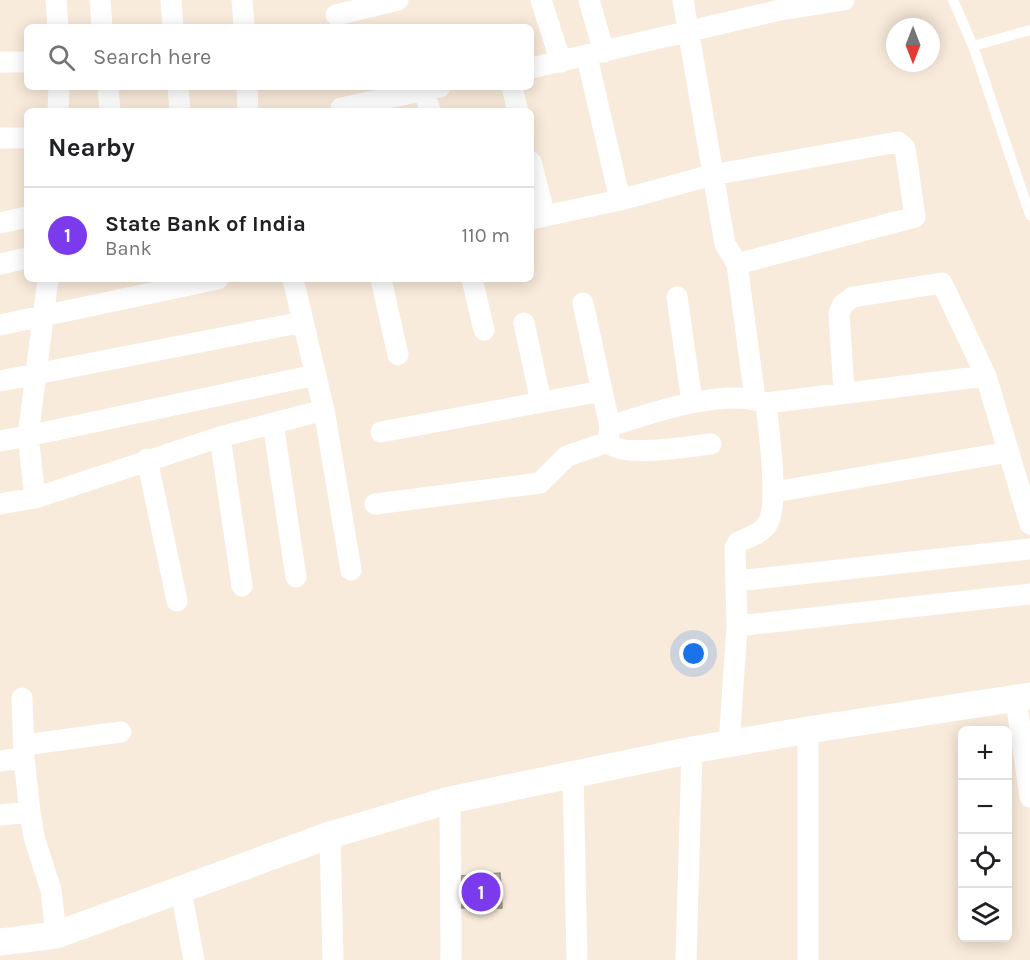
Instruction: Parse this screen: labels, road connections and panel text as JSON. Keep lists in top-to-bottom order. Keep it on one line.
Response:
{"north":"bottom","page":{"search":"Search here","heading":"Nearby","list":[{"mark":"1","name":"State Bank of India","note":"Bank","value":"110 m"}],"map_buttons":["+","−"],"pins":"1"}}
